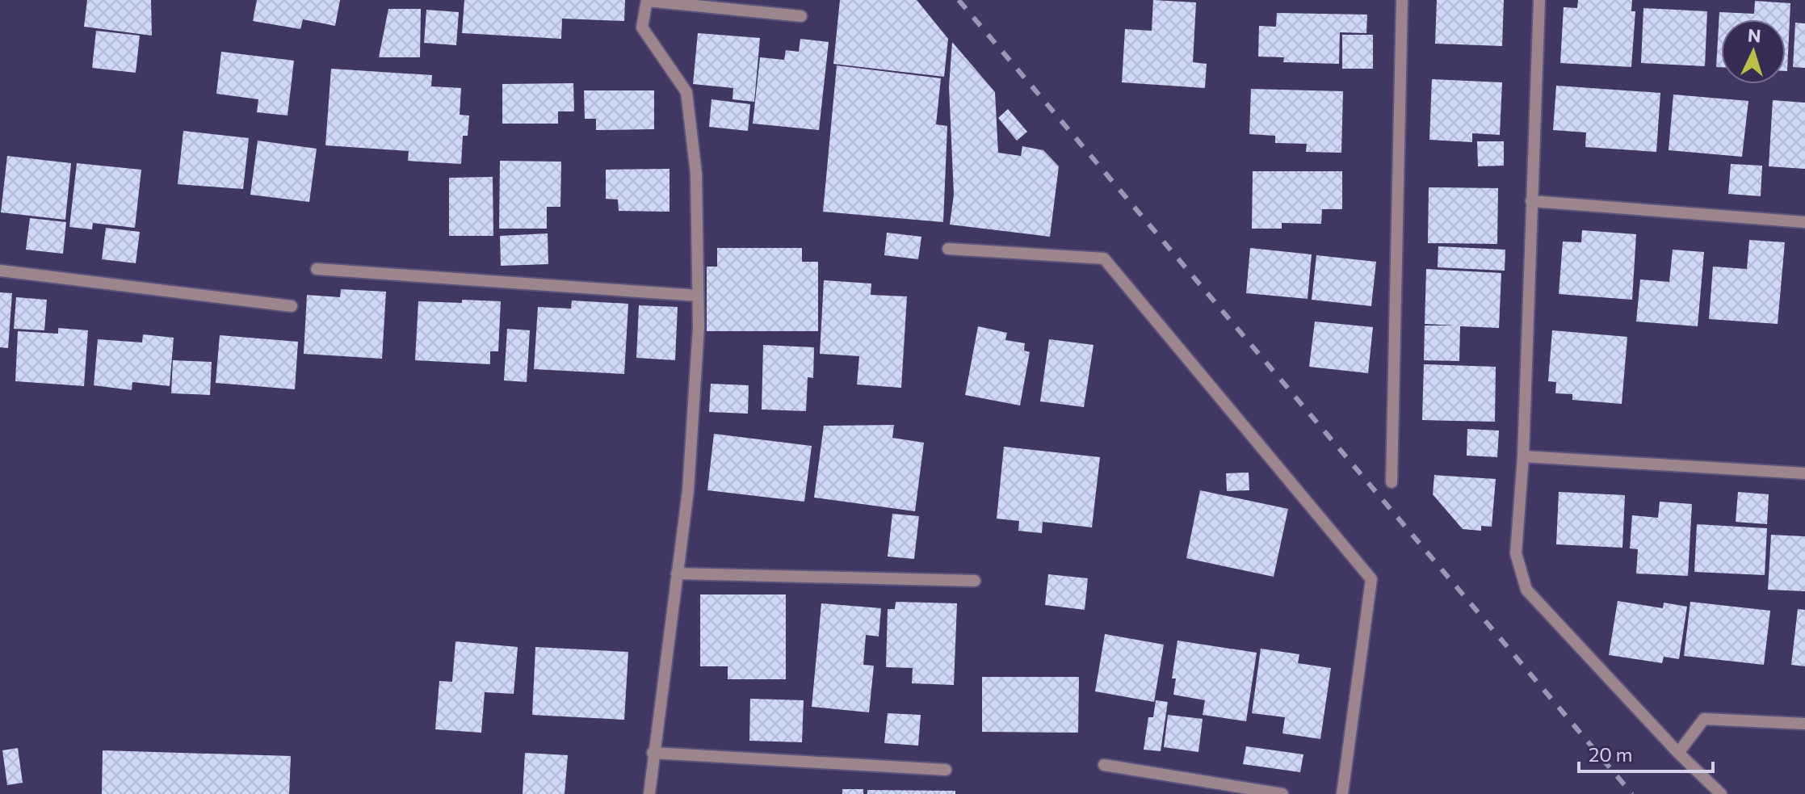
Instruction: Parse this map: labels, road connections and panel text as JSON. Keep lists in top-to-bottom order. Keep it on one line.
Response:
{"scale_bar":"20 m","north":"top"}
